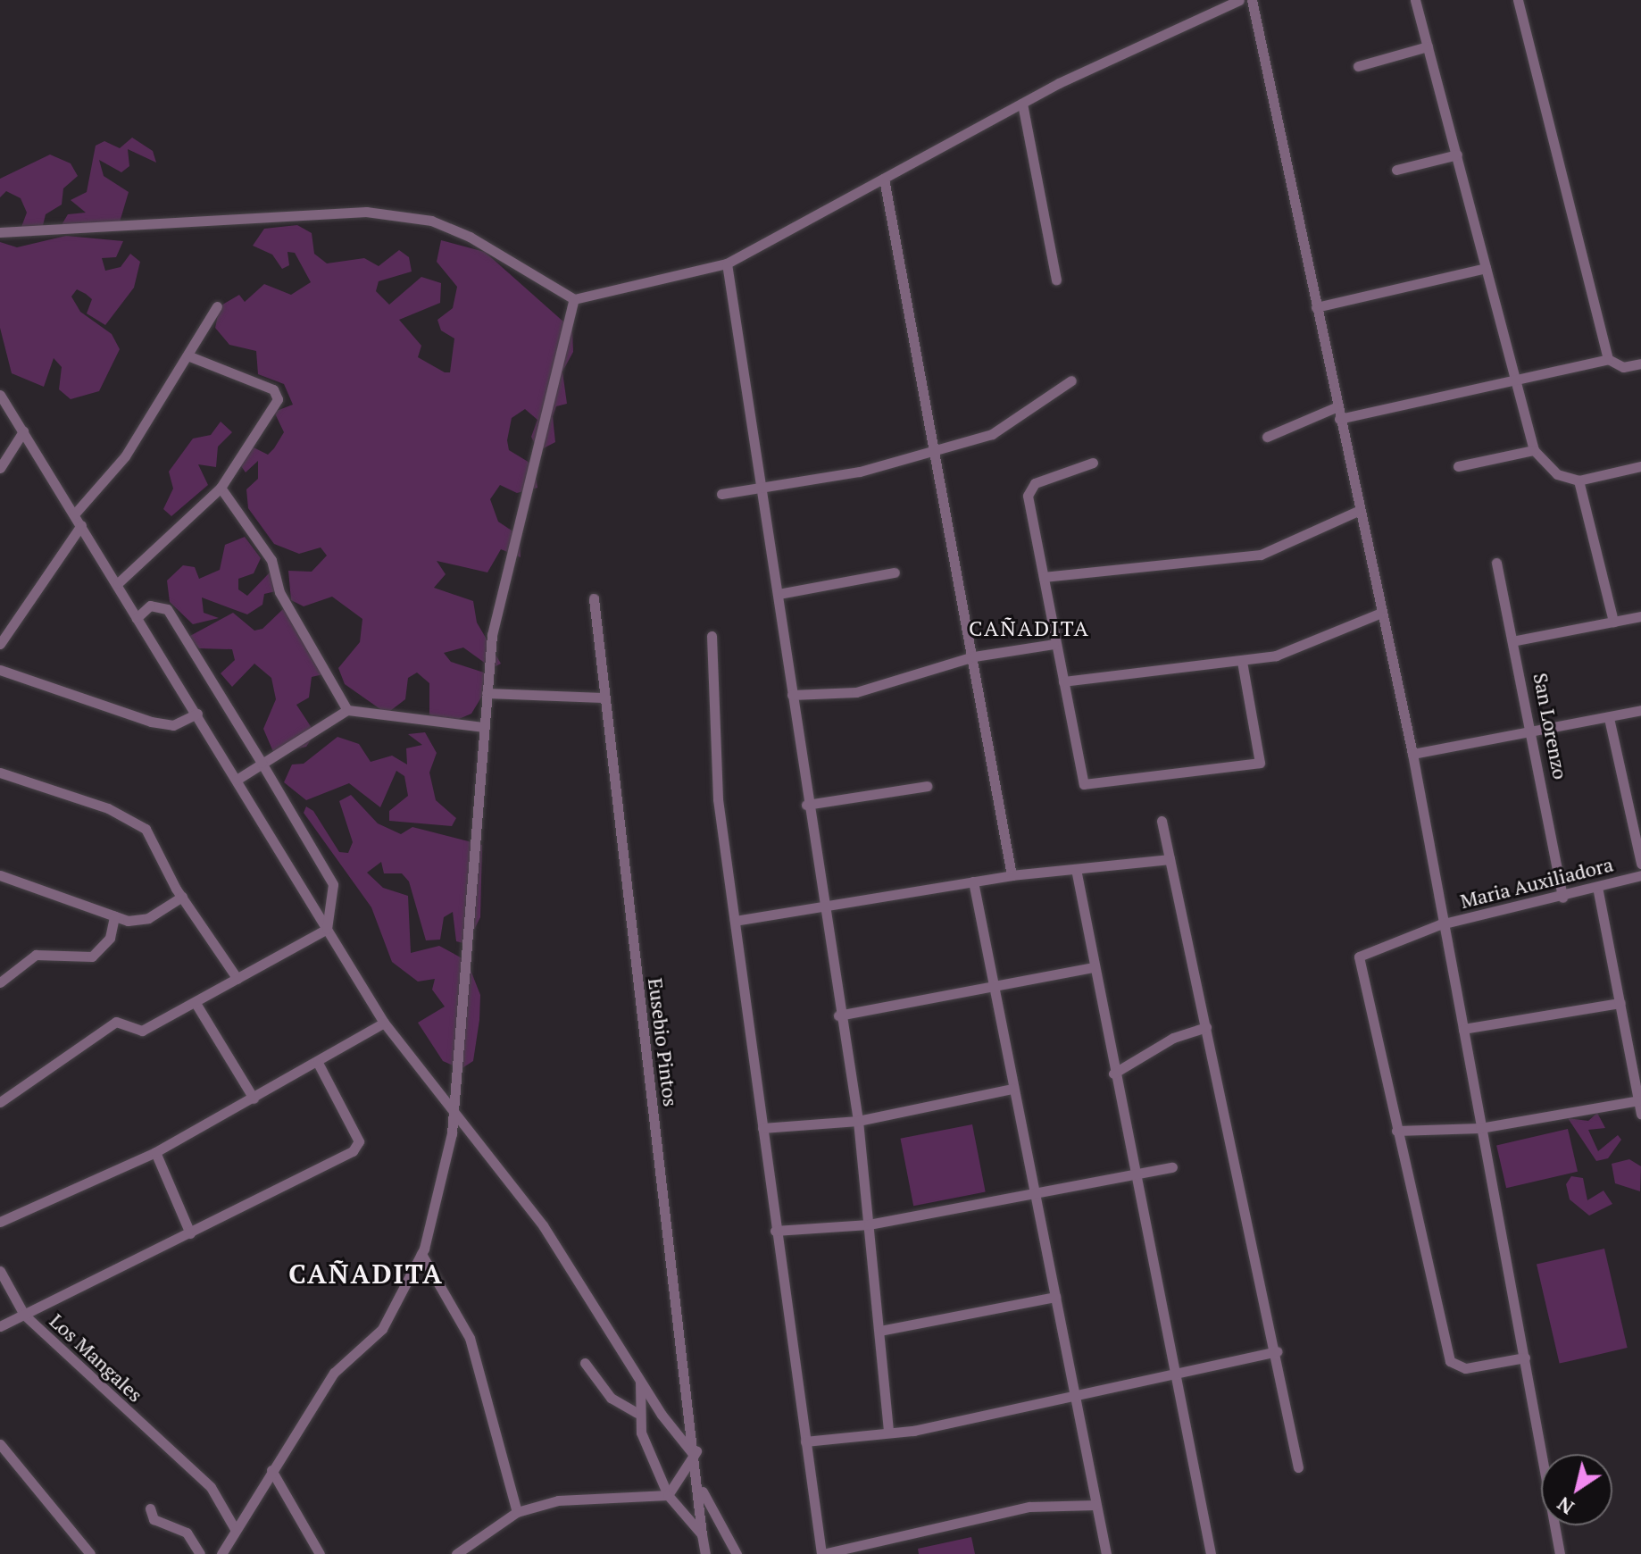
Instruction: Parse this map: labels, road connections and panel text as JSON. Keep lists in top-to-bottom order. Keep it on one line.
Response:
{"streets":{"street":["San Lorenzo","Maria Auxiliadora","Eusebio Pintos","Los Mangales"]},"crossings":[["San Lorenzo","Maria Auxiliadora"]],"districts":["CAÑADITA","CAÑADITA"],"north":"bottom left"}
